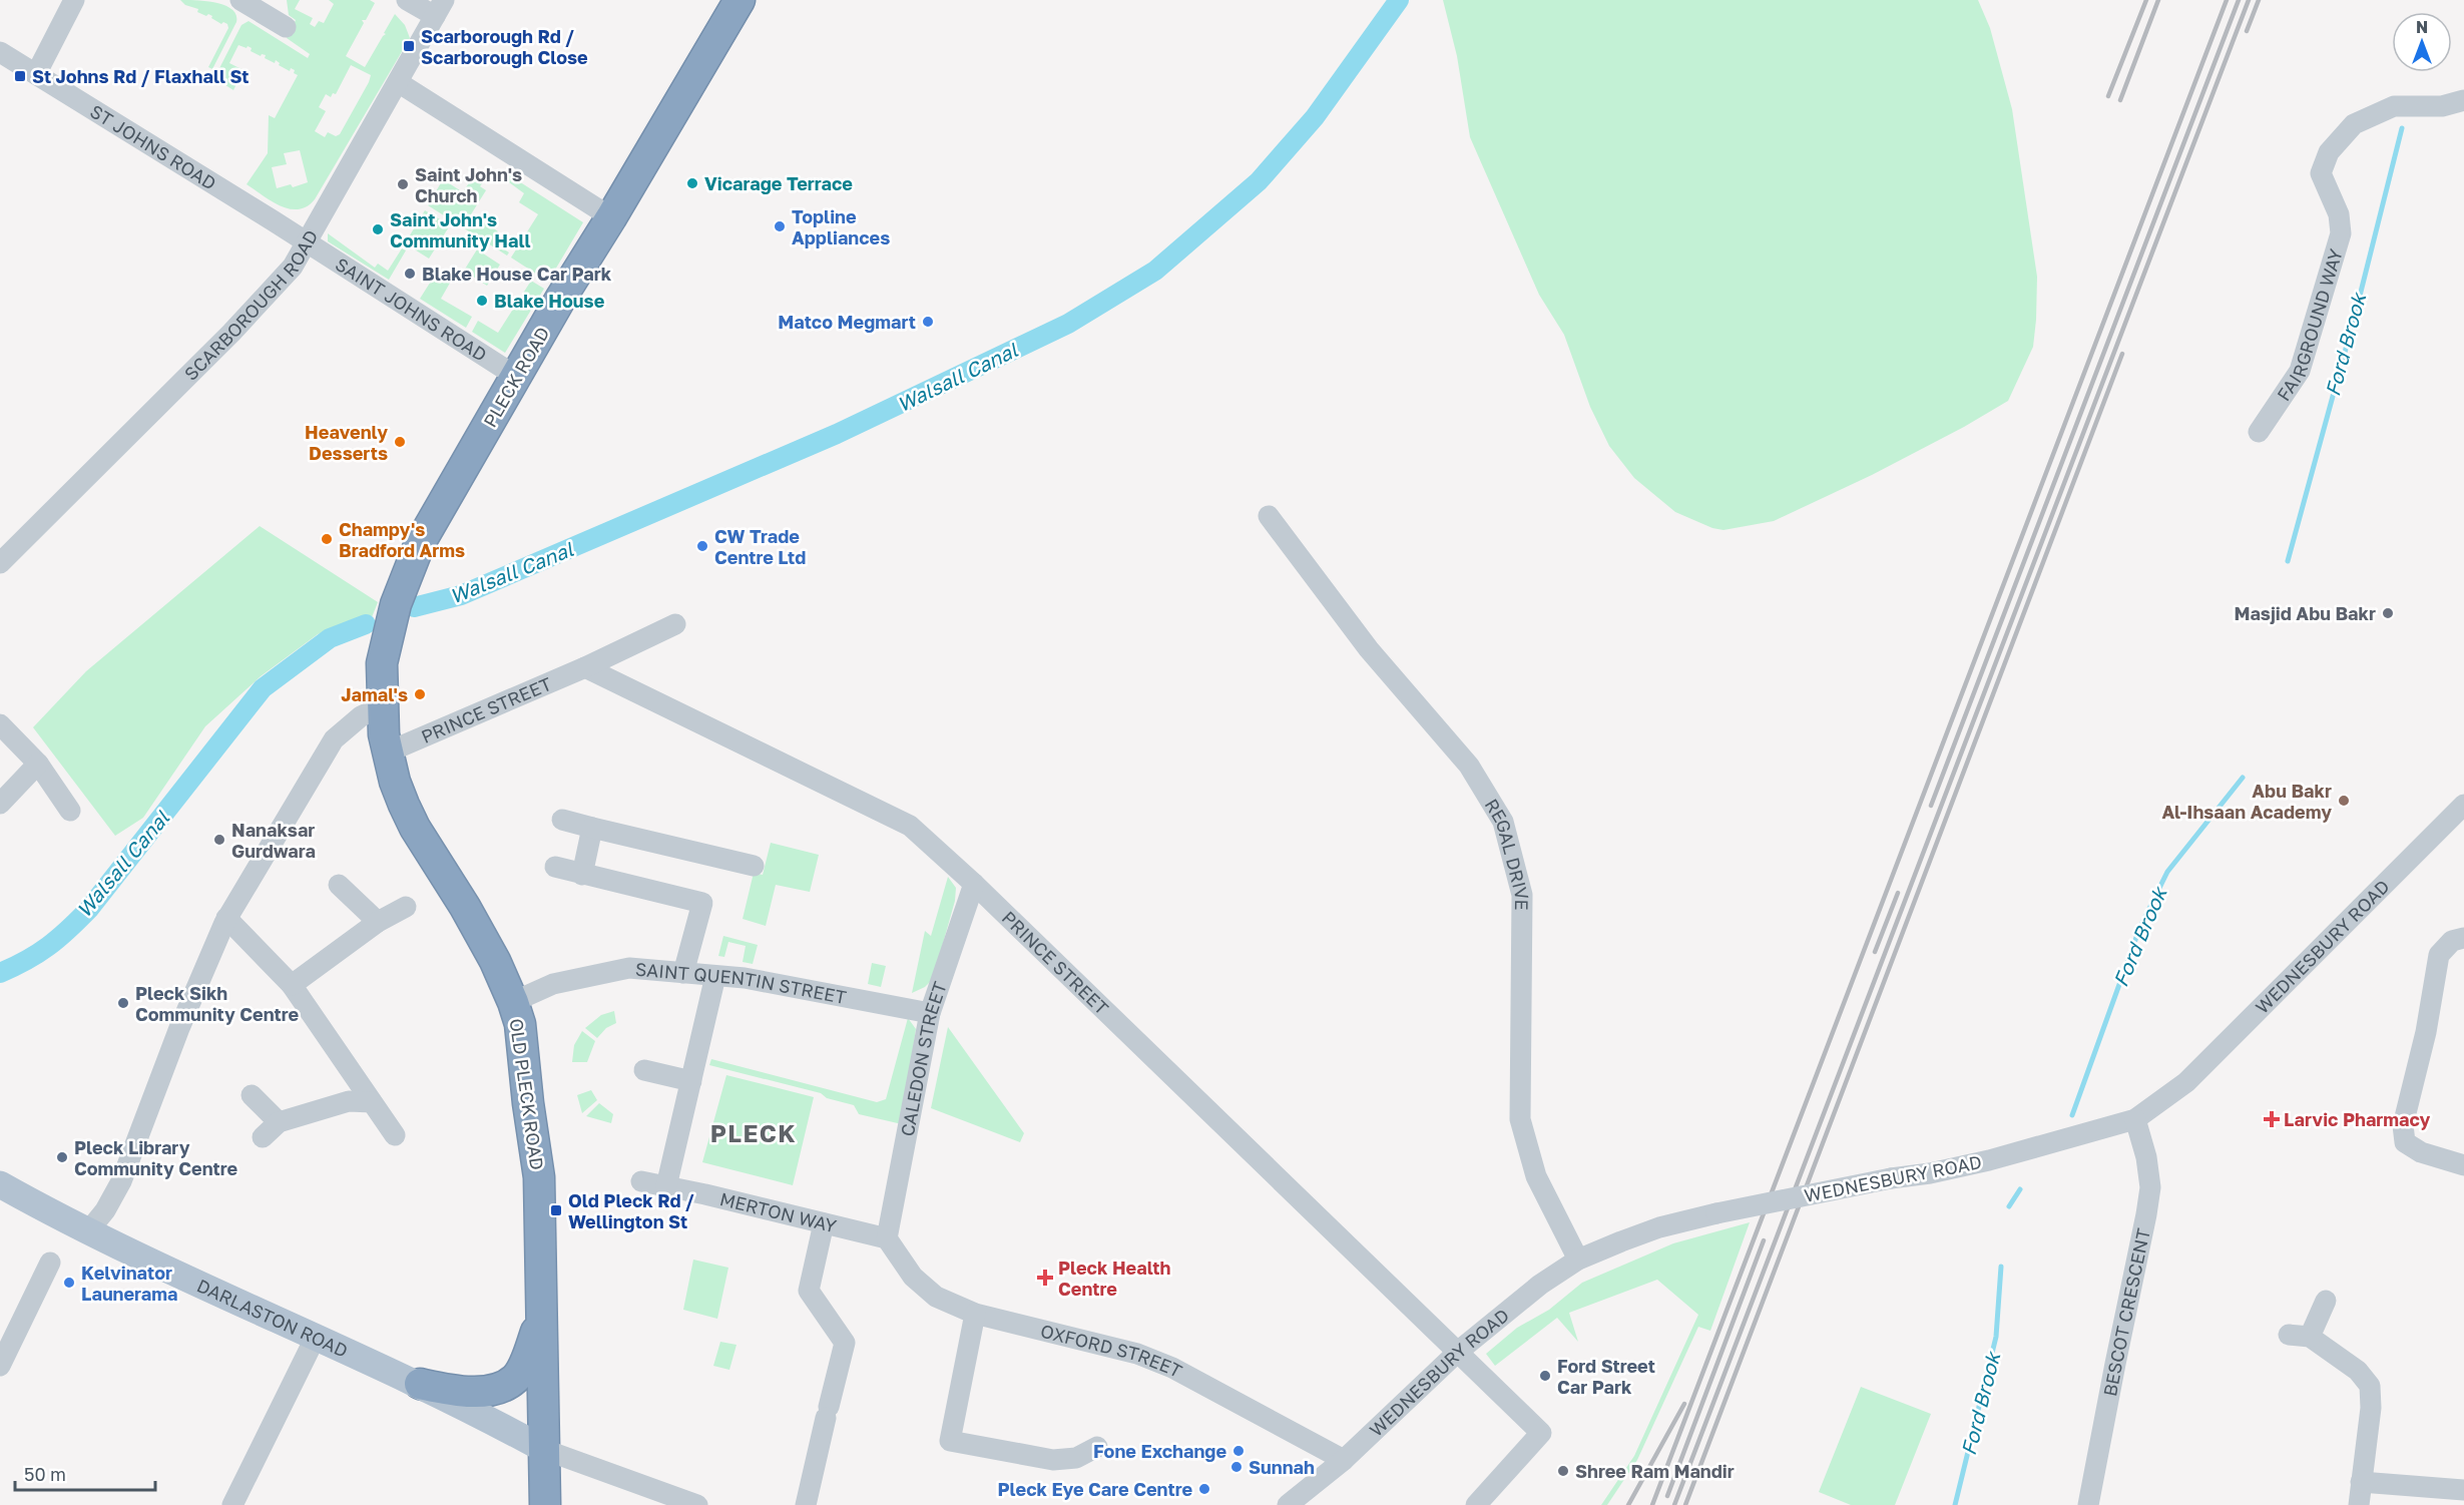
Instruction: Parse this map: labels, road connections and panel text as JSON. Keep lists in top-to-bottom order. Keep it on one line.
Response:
{"streets":{"highway":["PLECK ROAD","OLD PLECK ROAD"],"main road":["DARLASTON ROAD"],"street":["ST JOHNS ROAD","SCARBOROUGH ROAD","SAINT JOHNS ROAD","FAIRGROUND WAY","PRINCE STREET","REGAL DRIVE","WEDNESBURY ROAD","SAINT QUENTIN STREET","CALEDON STREET","MERTON WAY","BESCOT CRESCENT","OXFORD STREET"]},"crossings":[["ST JOHNS ROAD","SCARBOROUGH ROAD"],["ST JOHNS ROAD","SAINT JOHNS ROAD"],["SCARBOROUGH ROAD","SAINT JOHNS ROAD"],["SAINT JOHNS ROAD","PLECK ROAD"],["PLECK ROAD","OLD PLECK ROAD"],["PRINCE STREET","WEDNESBURY ROAD"],["PRINCE STREET","CALEDON STREET"],["PRINCE STREET","OLD PLECK ROAD"],["REGAL DRIVE","WEDNESBURY ROAD"],["WEDNESBURY ROAD","BESCOT CRESCENT"],["WEDNESBURY ROAD","OXFORD STREET"],["SAINT QUENTIN STREET","CALEDON STREET"],["SAINT QUENTIN STREET","OLD PLECK ROAD"],["CALEDON STREET","MERTON WAY"],["CALEDON STREET","OXFORD STREET"],["OLD PLECK ROAD","DARLASTON ROAD"],["MERTON WAY","OXFORD STREET"]],"districts":["PLECK"],"water":["Ford Brook","Walsall Canal"],"places":{"transit":["Scarborough Rd / Scarborough Close","St Johns Rd / Flaxhall St","Old Pleck Rd / Wellington St"],"other":["Vicarage Terrace","Saint John's Church","Topline Appliances","Saint John's Community Hall","Blake House Car Park","Blake House","Matco Megmart","Heavenly Desserts","Champy's Bradford Arms","CW Trade Centre Ltd","Masjid Abu Bakr","Jamal's","Abu Bakr Al-Ihsaan Academy","Nanaksar Gurdwara","Pleck Sikh Community Centre","Pleck Library Community Centre","Kelvinator Launerama","Ford Street Car Park","Fone Exchange","Sunnah","Shree Ram Mandir","Pleck Eye Care Centre"],"health":["Larvic Pharmacy","Pleck Health Centre"]},"scale_bar":"50 m","north":"top"}
